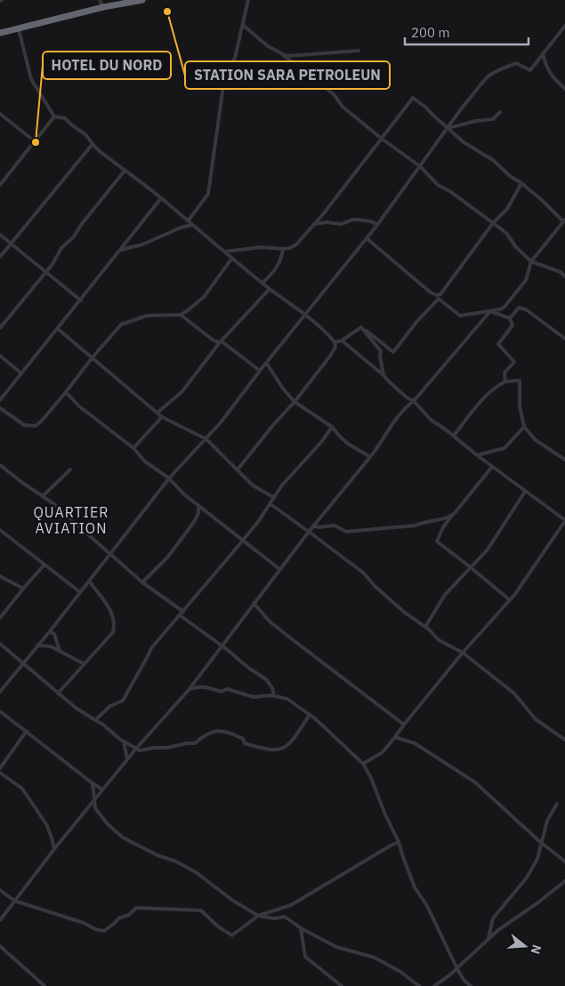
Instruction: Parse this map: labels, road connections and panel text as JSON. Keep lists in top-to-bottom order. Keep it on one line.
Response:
{"districts":["QUARTIER AVIATION"],"places":["STATION SARA PETROLEUN","HOTEL DU NORD"],"scale_bar":"200 m","north":"right"}
